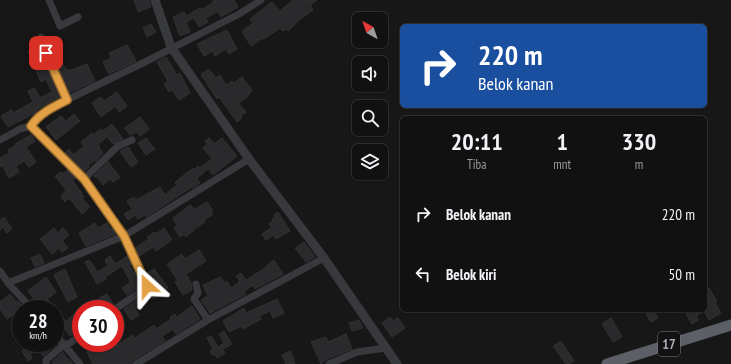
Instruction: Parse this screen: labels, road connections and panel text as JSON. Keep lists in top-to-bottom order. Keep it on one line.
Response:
{"streets":{"highway":["17"]},"north":"top left","page":{"turn":["220 m","Belok kanan"],"eta":["20:11","Tiba","1","mnt","330","m"],"list":[{"name":"Belok kanan","value":"220 m"},{"name":"Belok kiri","value":"50 m"}],"speed":"28 km/h","limit":"30"}}
